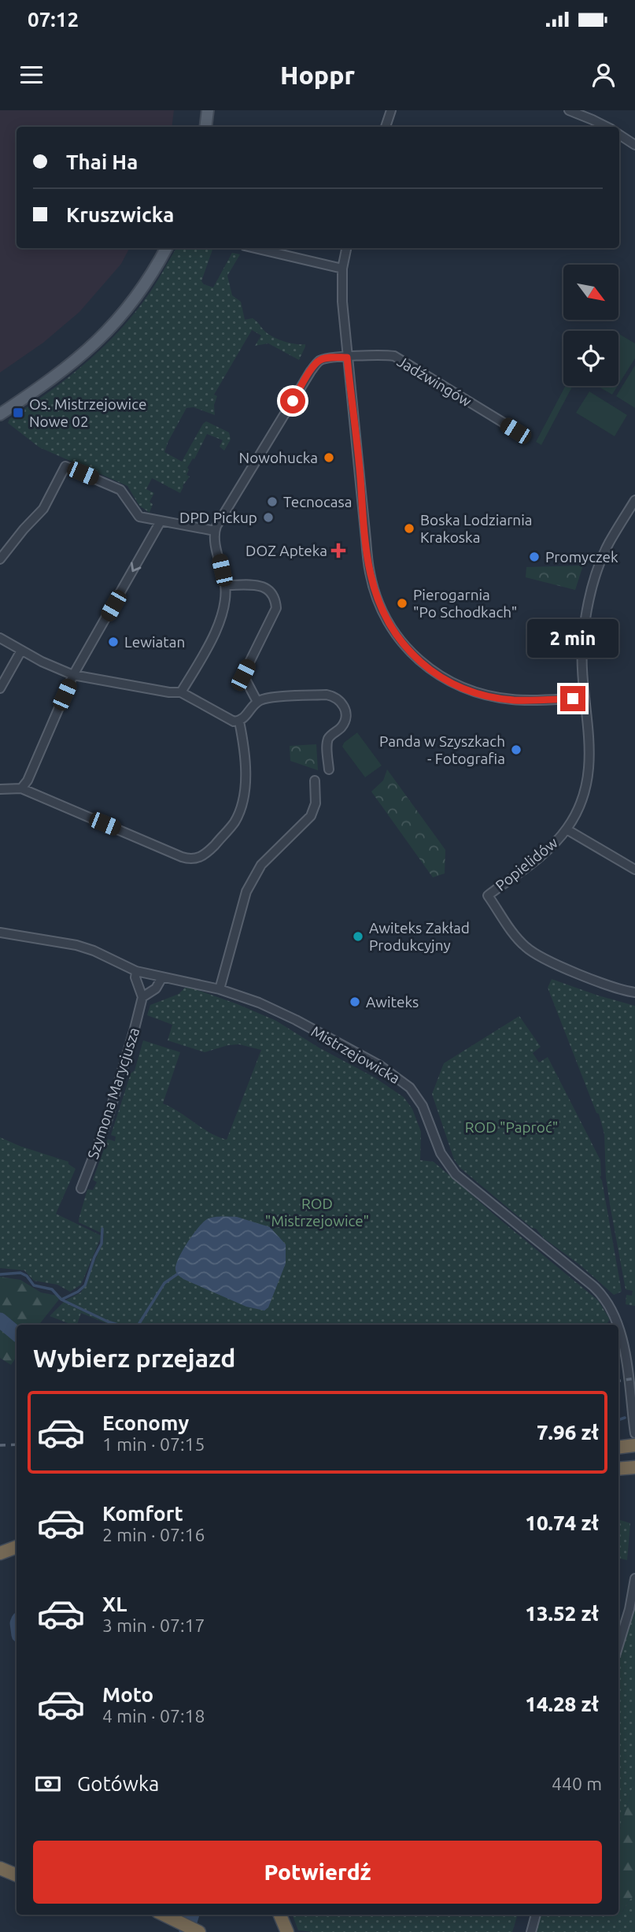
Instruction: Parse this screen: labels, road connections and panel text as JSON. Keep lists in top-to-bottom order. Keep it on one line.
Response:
{"streets":{"street":["Jadźwingów","Popielidów","Mistrzejowicka","Szymona Marycjusza"]},"crossings":[["Mistrzejowicka","Szymona Marycjusza"]],"parks":["ROD \"Paproć\"","ROD \"Mistrzejowice\""],"places":{"transit":["Os. Mistrzejowice Nowe 02"],"other":["Nowohucka","Tecnocasa","DPD Pickup","Boska Lodziarnia Krakoska","Promyczek","Pierogarnia \"Po Schodkach\"","Lewiatan","Panda w Szyszkach - Fotografia","Awiteks Zakład Produkcyjny","Awiteks"],"health":["DOZ Apteka"]},"north":"bottom right","page":{"status":"07:12","header":"Hoppr","banner":["Thai Ha","Kruszwicka"],"bubble":"2 min","heading":"Wybierz przejazd","list":[{"name":"Economy","note":"1 min · 07:15","value":"7.96 zł"},{"name":"Komfort","note":"2 min · 07:16","value":"10.74 zł"},{"name":"XL","note":"3 min · 07:17","value":"13.52 zł"},{"name":"Moto","note":"4 min · 07:18","value":"14.28 zł"}],"pay":["Gotówka","440 m"],"buttons":"Potwierdź"}}
